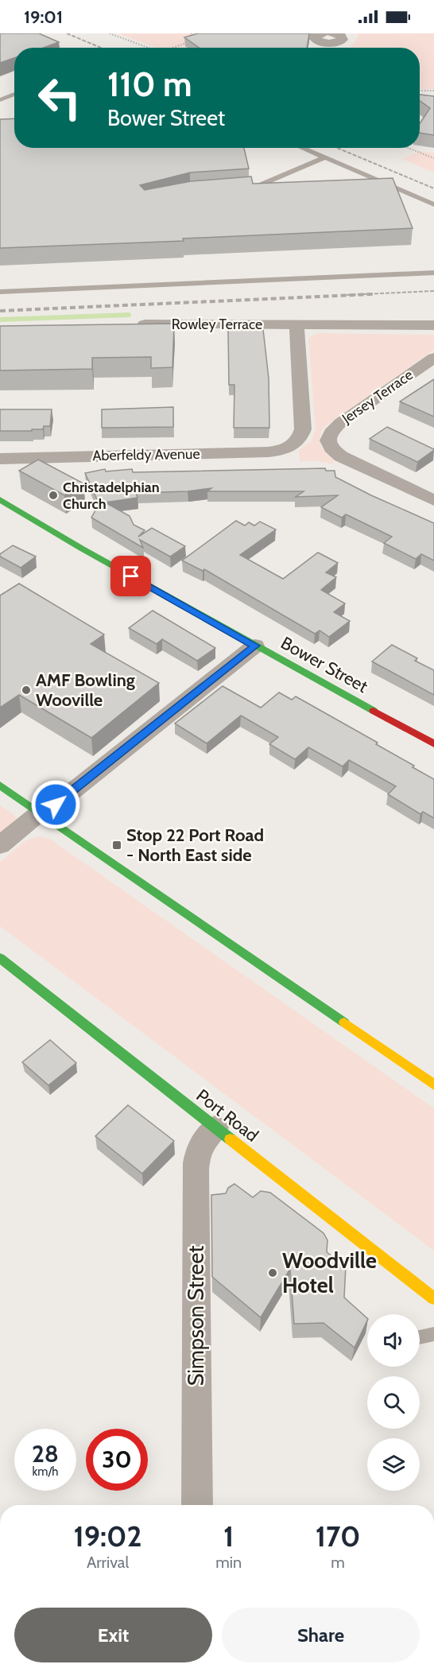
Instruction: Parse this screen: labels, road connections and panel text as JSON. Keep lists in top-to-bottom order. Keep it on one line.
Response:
{"streets":{"main road":["Bower Street","Port Road"],"street":["Rowley Terrace","Jersey Terrace","Aberfeldy Avenue","Simpson Street"]},"crossings":[["Rowley Terrace","Aberfeldy Avenue"],["Port Road","Simpson Street"]],"places":{"other":["Christadelphian Church","AMF Bowling Wooville","Woodville Hotel"],"transit":["Stop 22 Port Road - North East side"]},"page":{"status":"19:01","turn":["110 m","Bower Street"],"speed":"28 km/h","limit":"30","eta":["19:02","Arrival","1","min","170","m"],"buttons":["Exit","Share"]}}
